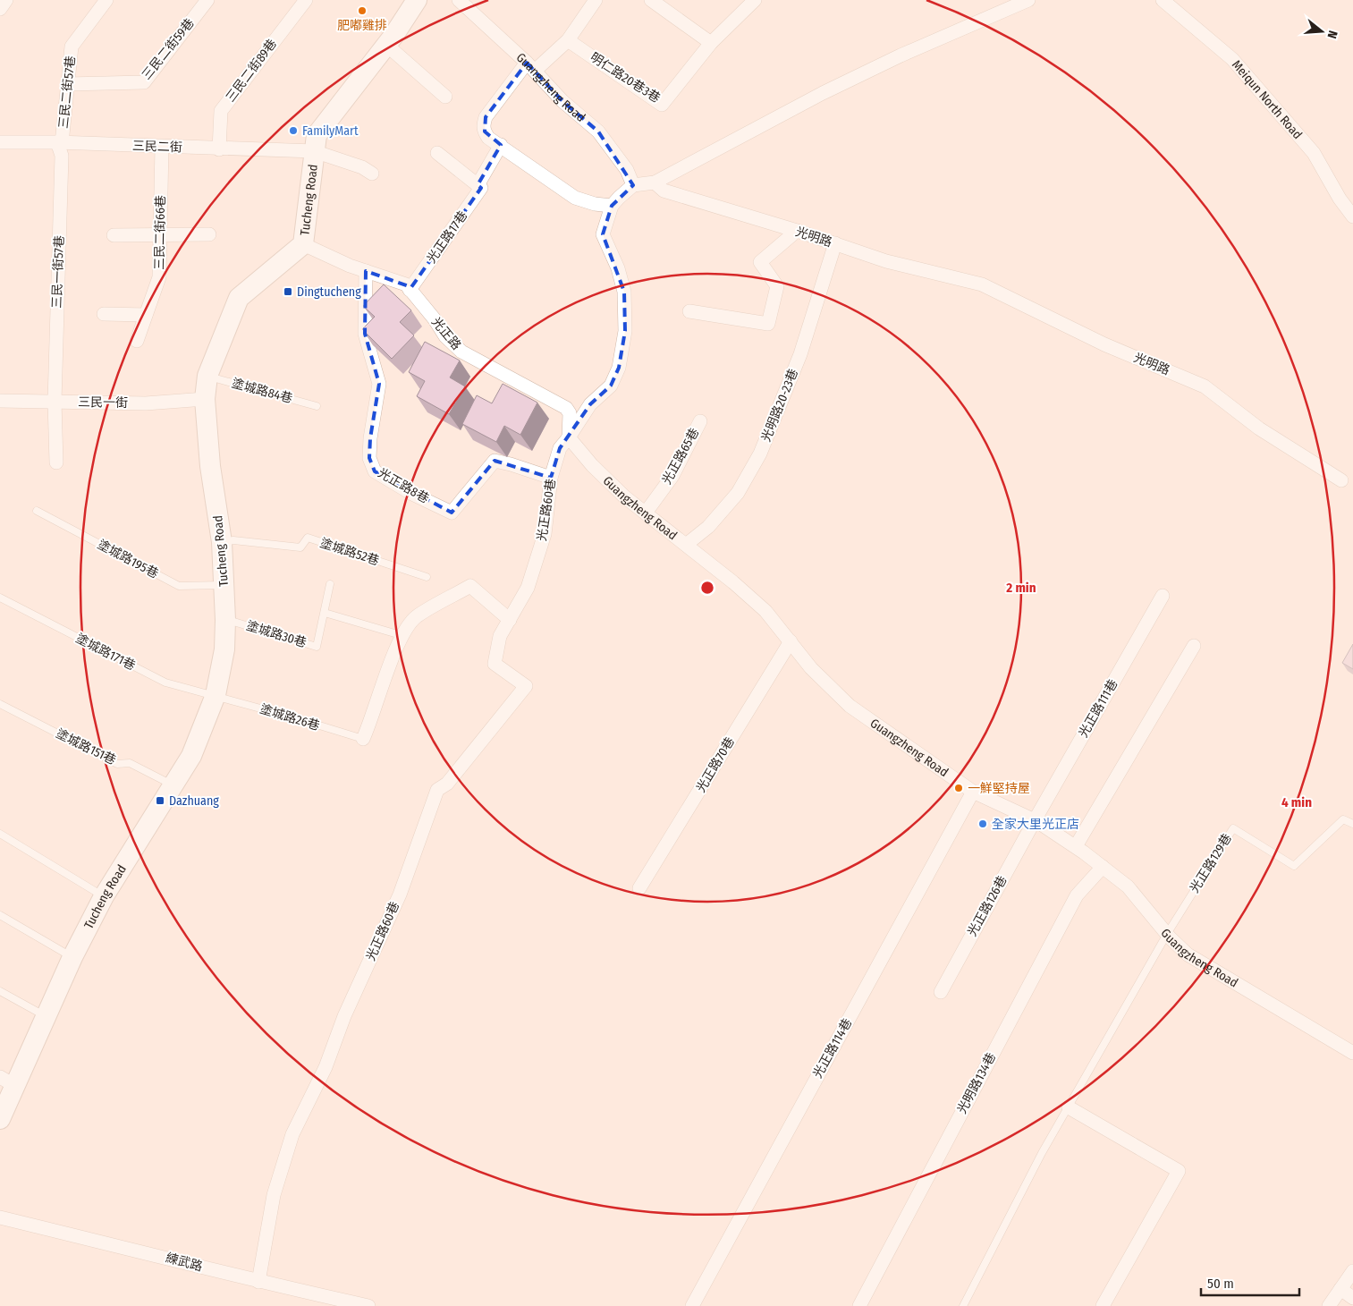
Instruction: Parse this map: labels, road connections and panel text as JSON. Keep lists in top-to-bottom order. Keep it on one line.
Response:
{"streets":{"street":["三民二街59巷","三民二街89巷","明仁路20巷3巷","Guangzheng Road","三民二街57巷","Meiqun North Road","三民二街","Tucheng Road","三民二街66巷","光正路17巷","光明路","三民一街57巷","光正路","三民一街","光明路20-23巷","光正路65巷","光正路8巷","光正路60巷","光正路111巷","光正路70巷","光正路126巷","光正路114巷","光明路134巷","練武路"],"lane":["塗城路84巷","塗城路52巷","塗城路195巷","塗城路30巷","塗城路171巷","塗城路26巷","塗城路151巷","光正路129巷"]},"crossings":[["三民二街59巷","三民二街57巷"],["三民二街89巷","三民二街"],["Guangzheng Road","光正路"],["Guangzheng Road","光明路20-23巷"],["Guangzheng Road","光正路65巷"],["Guangzheng Road","光正路60巷"],["Guangzheng Road","光正路111巷"],["Guangzheng Road","光正路70巷"],["Guangzheng Road","光正路129巷"],["Guangzheng Road","光正路126巷"],["Guangzheng Road","光正路114巷"],["Guangzheng Road","光明路134巷"],["三民二街57巷","三民二街"],["三民二街57巷","三民一街57巷"],["三民二街","Tucheng Road"],["三民二街","三民二街66巷"],["三民二街","三民一街57巷"],["Tucheng Road","光正路"],["Tucheng Road","塗城路84巷"],["Tucheng Road","三民一街"],["Tucheng Road","塗城路52巷"],["Tucheng Road","塗城路195巷"],["Tucheng Road","塗城路30巷"],["Tucheng Road","塗城路171巷"],["Tucheng Road","塗城路26巷"],["Tucheng Road","塗城路151巷"],["光正路17巷","光正路"],["光明路","光明路20-23巷"],["三民一街57巷","三民一街"],["光正路","光正路8巷"],["光正路","光正路60巷"],["光正路8巷","光正路60巷"],["光正路60巷","練武路"],["塗城路171巷","塗城路26巷"],["光正路111巷","光正路126巷"]],"places":{"other":["肥嘟雞排","FamilyMart","一鮮堅持屋","全家大里光正店"],"transit":["Dingtucheng","Dazhuang"]},"scale_bar":"50 m","north":"right","rings":["2 min","4 min"]}
